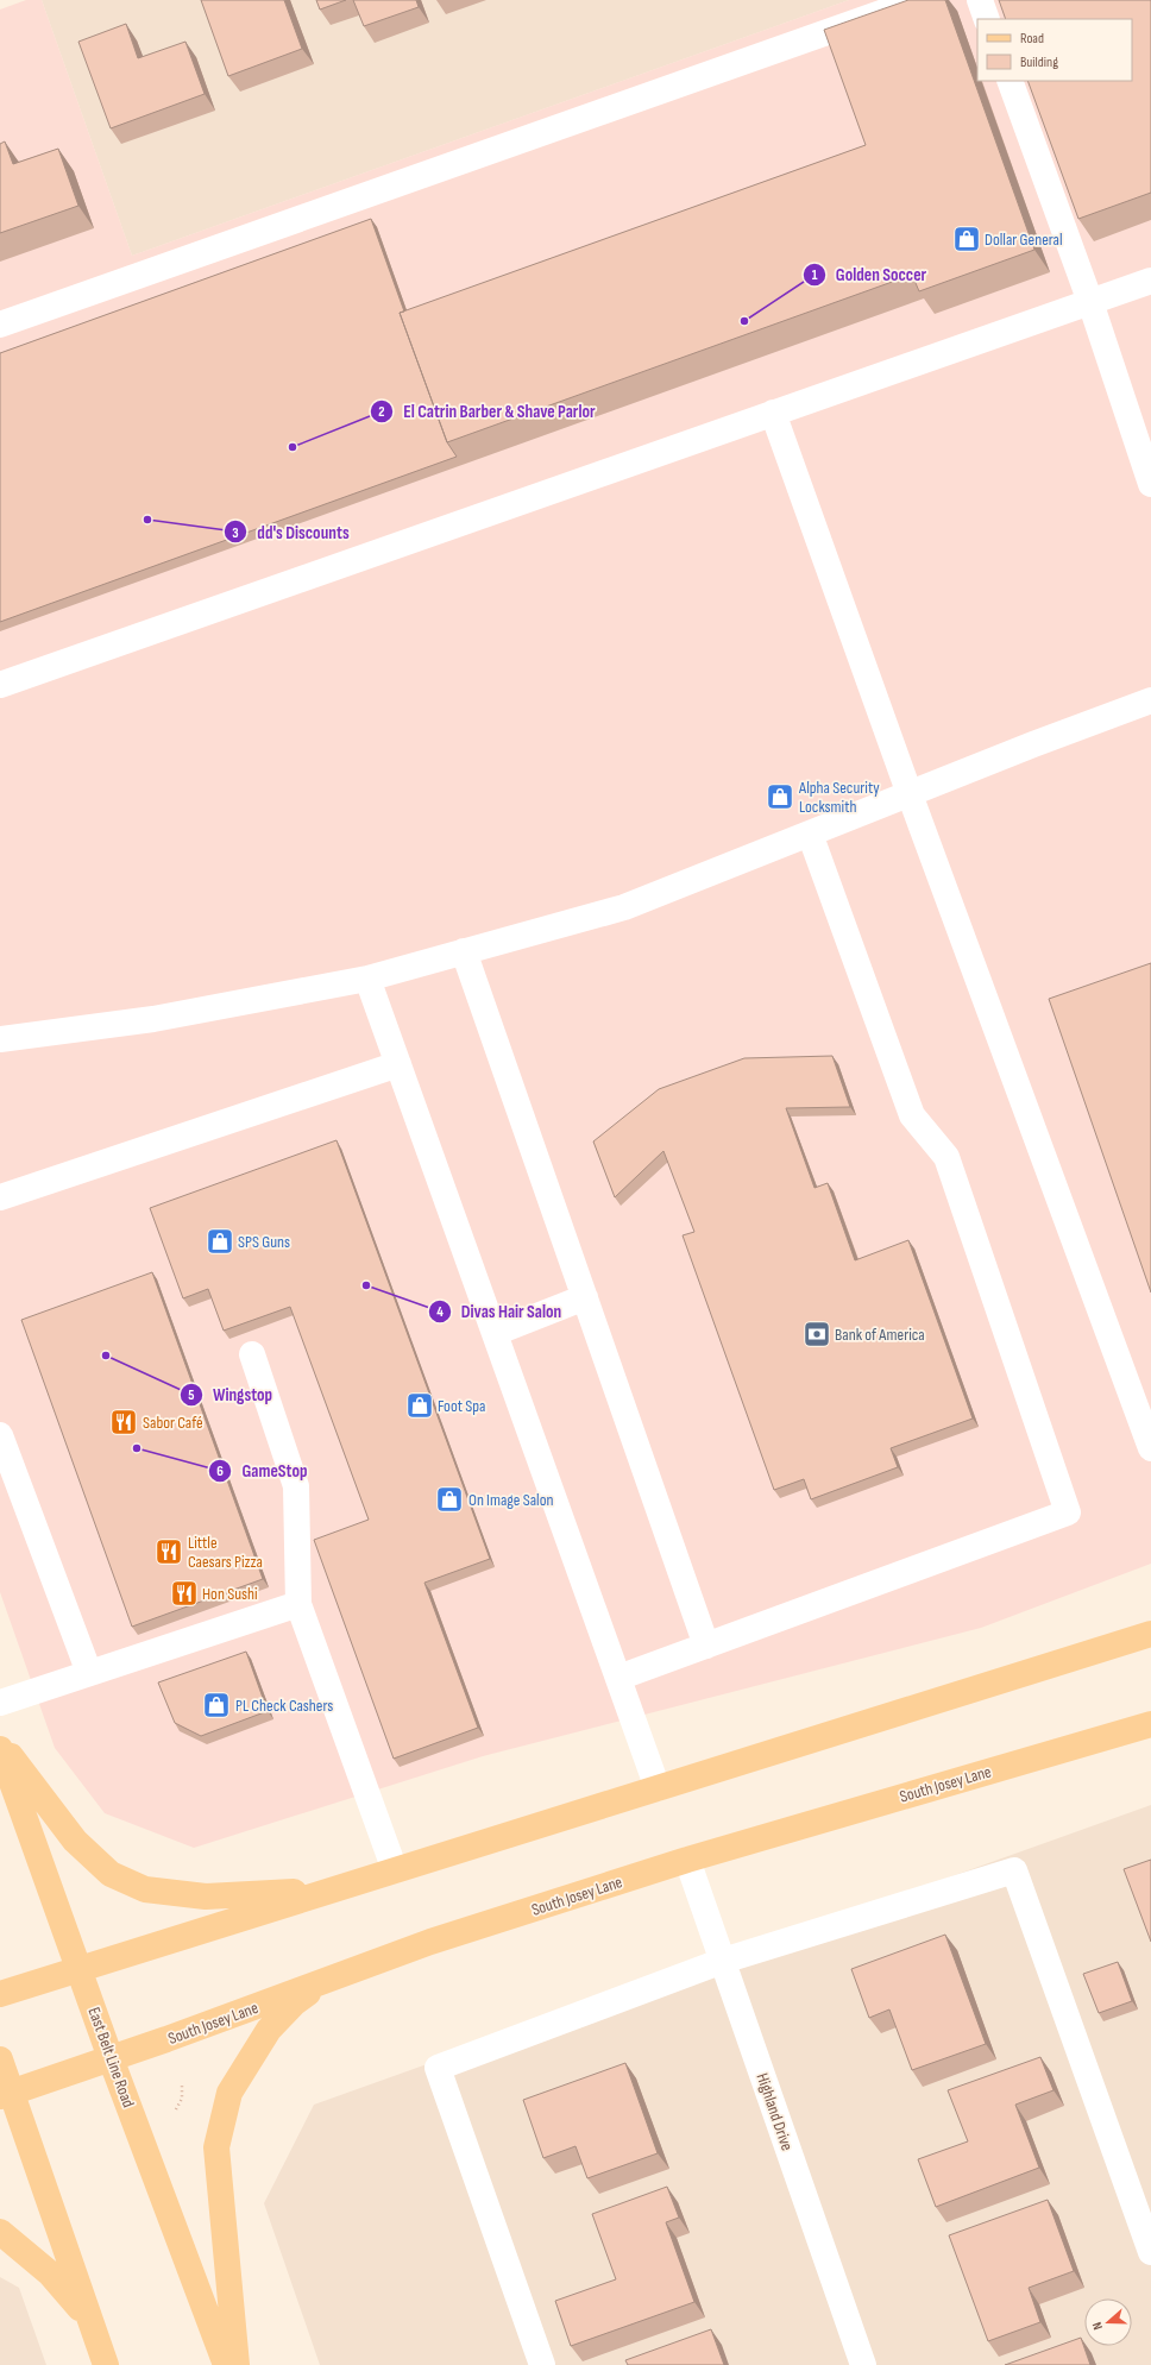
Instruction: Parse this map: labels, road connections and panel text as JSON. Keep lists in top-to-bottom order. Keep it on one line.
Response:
{"streets":{"main road":["South Josey Lane","East Belt Line Road"],"street":["Highland Drive"]},"crossings":[["South Josey Lane","East Belt Line Road"],["South Josey Lane","Highland Drive"]],"places":{"shop":["Dollar General","Alpha Security Locksmith","SPS Guns","Foot Spa","On Image Salon","PL Check Cashers"],"other":["Golden Soccer","El Catrin Barber & Shave Parlor","dd's Discounts","Divas Hair Salon","Wingstop","GameStop"],"bank":["Bank of America"],"restaurant":["Sabor Café","Little Caesars Pizza","Hon Sushi"]},"legend":["Road","Building"],"north":"left"}
